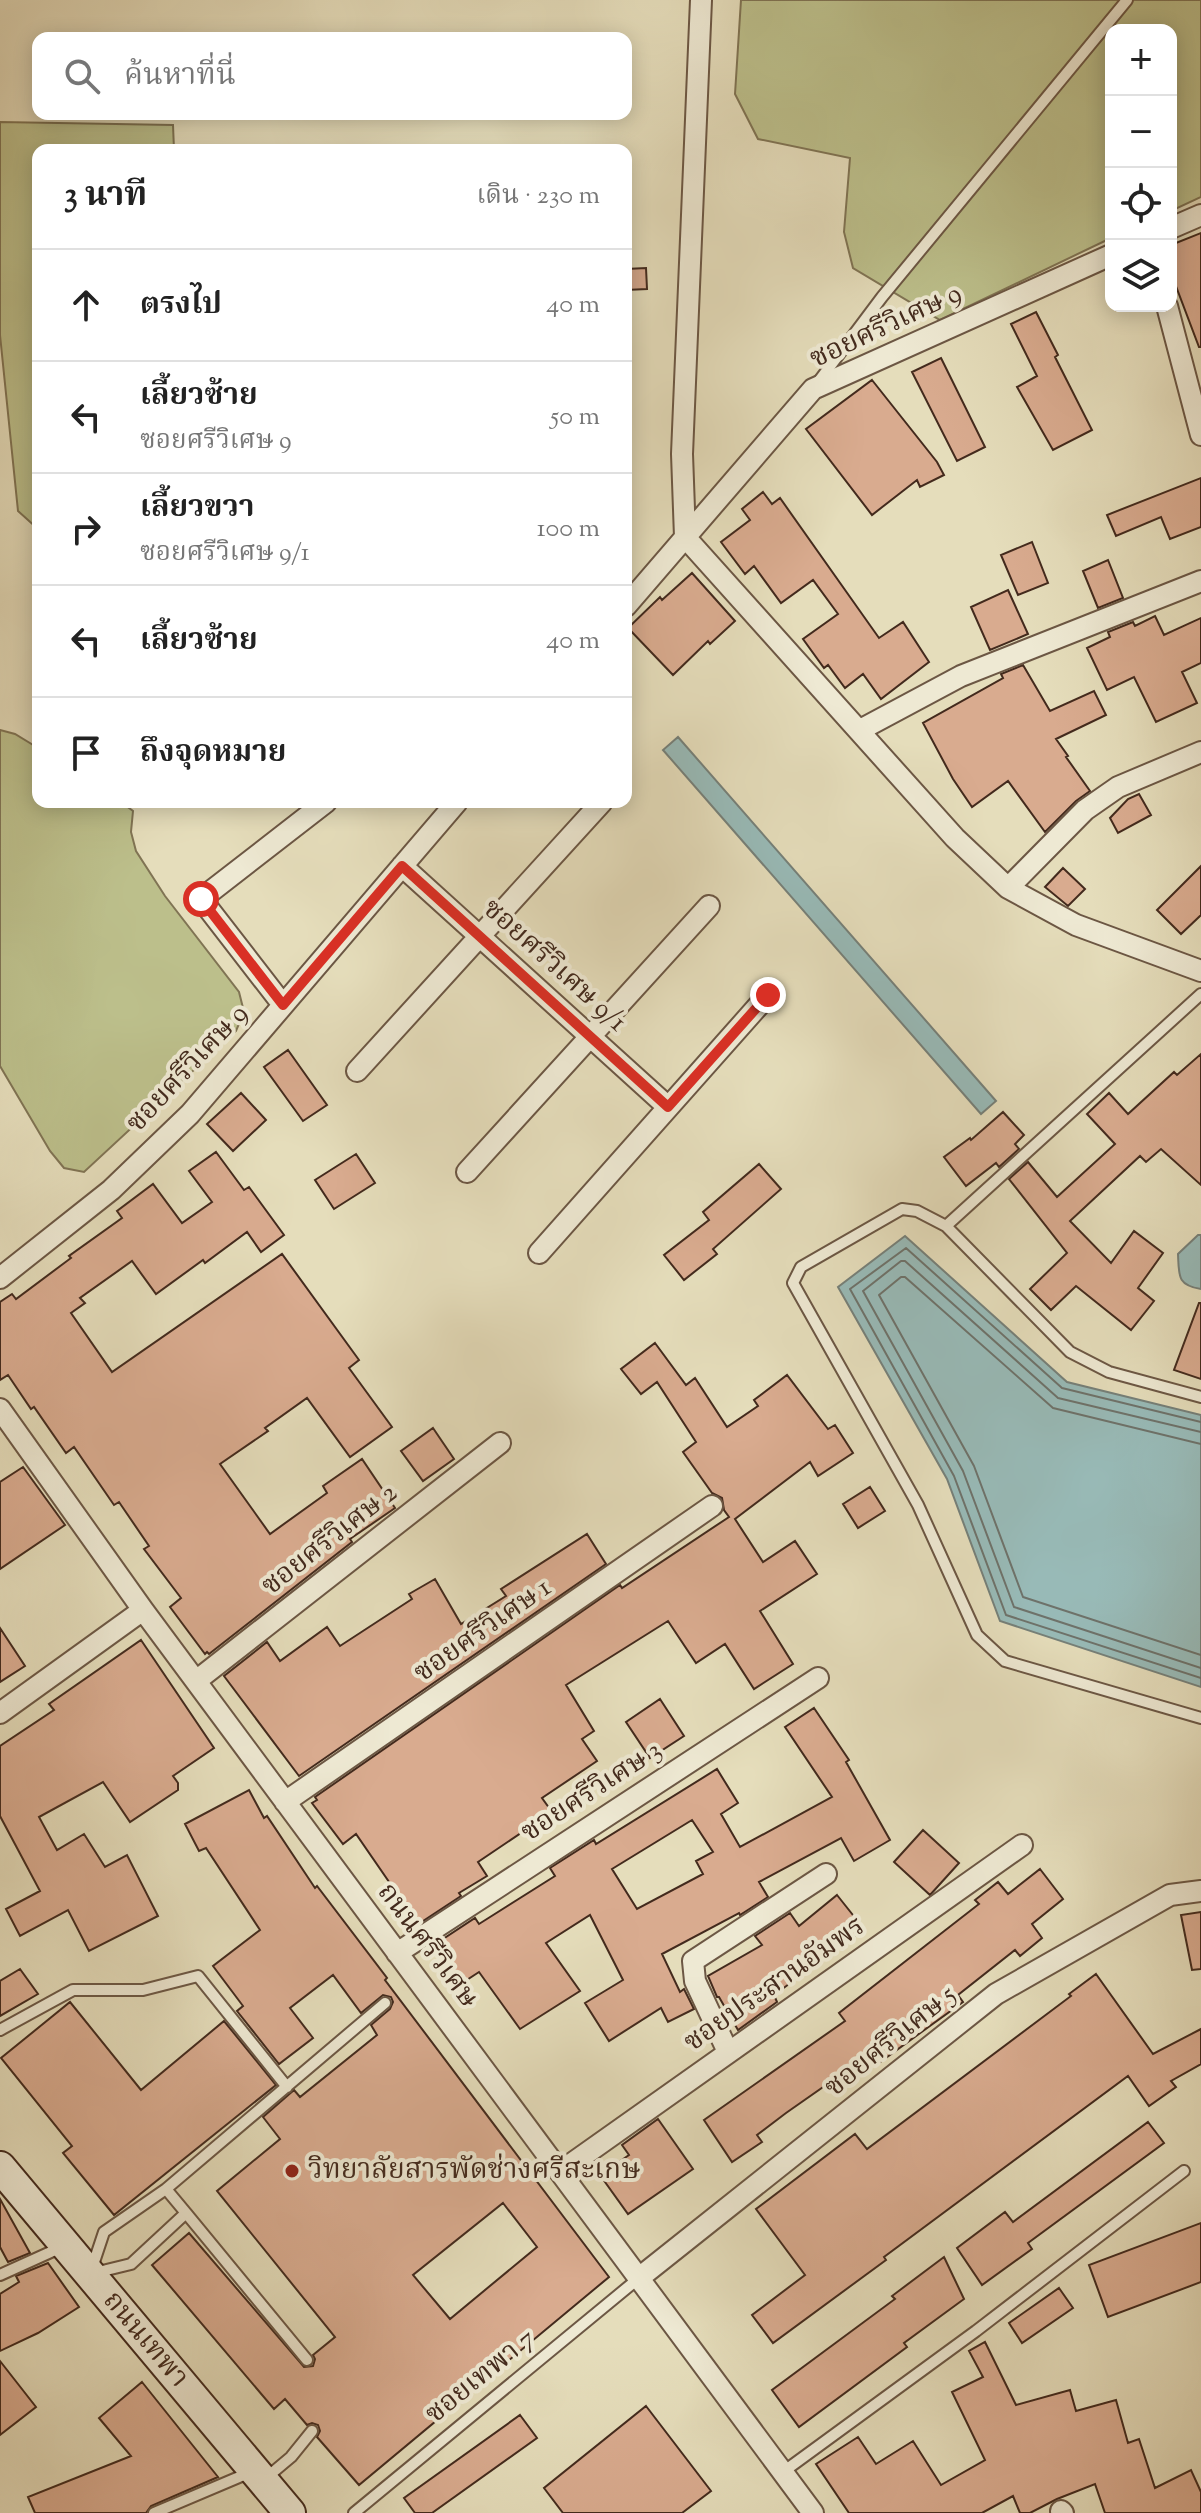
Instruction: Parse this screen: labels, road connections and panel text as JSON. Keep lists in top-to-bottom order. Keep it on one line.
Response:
{"streets":{"main road":["ถนนเทพา"],"street":["ซอยศรีวิเศษ 9","ซอยศรีวิเศษ 9/1","ซอยศรีวิเศษ 2","ซอยศรีวิเศษ 1","ซอยศรีวิเศษ 3","ถนนศรีวิเศษ","ซอยประสานอัมพร","ซอยศรีวิเศษ 5"],"lane":["ซอยเทพา 7"]},"crossings":[["ซอยศรีวิเศษ 9","ซอยศรีวิเศษ 9/1"],["ซอยศรีวิเศษ 2","ถนนศรีวิเศษ"],["ซอยศรีวิเศษ 1","ถนนศรีวิเศษ"],["ซอยศรีวิเศษ 3","ถนนศรีวิเศษ"],["ถนนศรีวิเศษ","ซอยประสานอัมพร"],["ถนนศรีวิเศษ","ซอยศรีวิเศษ 5"],["ถนนศรีวิเศษ","ซอยเทพา 7"],["ซอยศรีวิเศษ 5","ซอยเทพา 7"]],"places":["วิทยาลัยสารพัดช่างศรีสะเกษ"],"page":{"map_buttons":["+","−"],"search":"ค้นหาที่นี่","heading":["3 นาที","เดิน · 230 m"],"list":[["ตรงไป","40 m"],["เลี้ยวซ้าย","ซอยศรีวิเศษ 9","50 m"],["เลี้ยวขวา","ซอยศรีวิเศษ 9/1","100 m"],["เลี้ยวซ้าย","40 m"],"ถึงจุดหมาย"]}}
